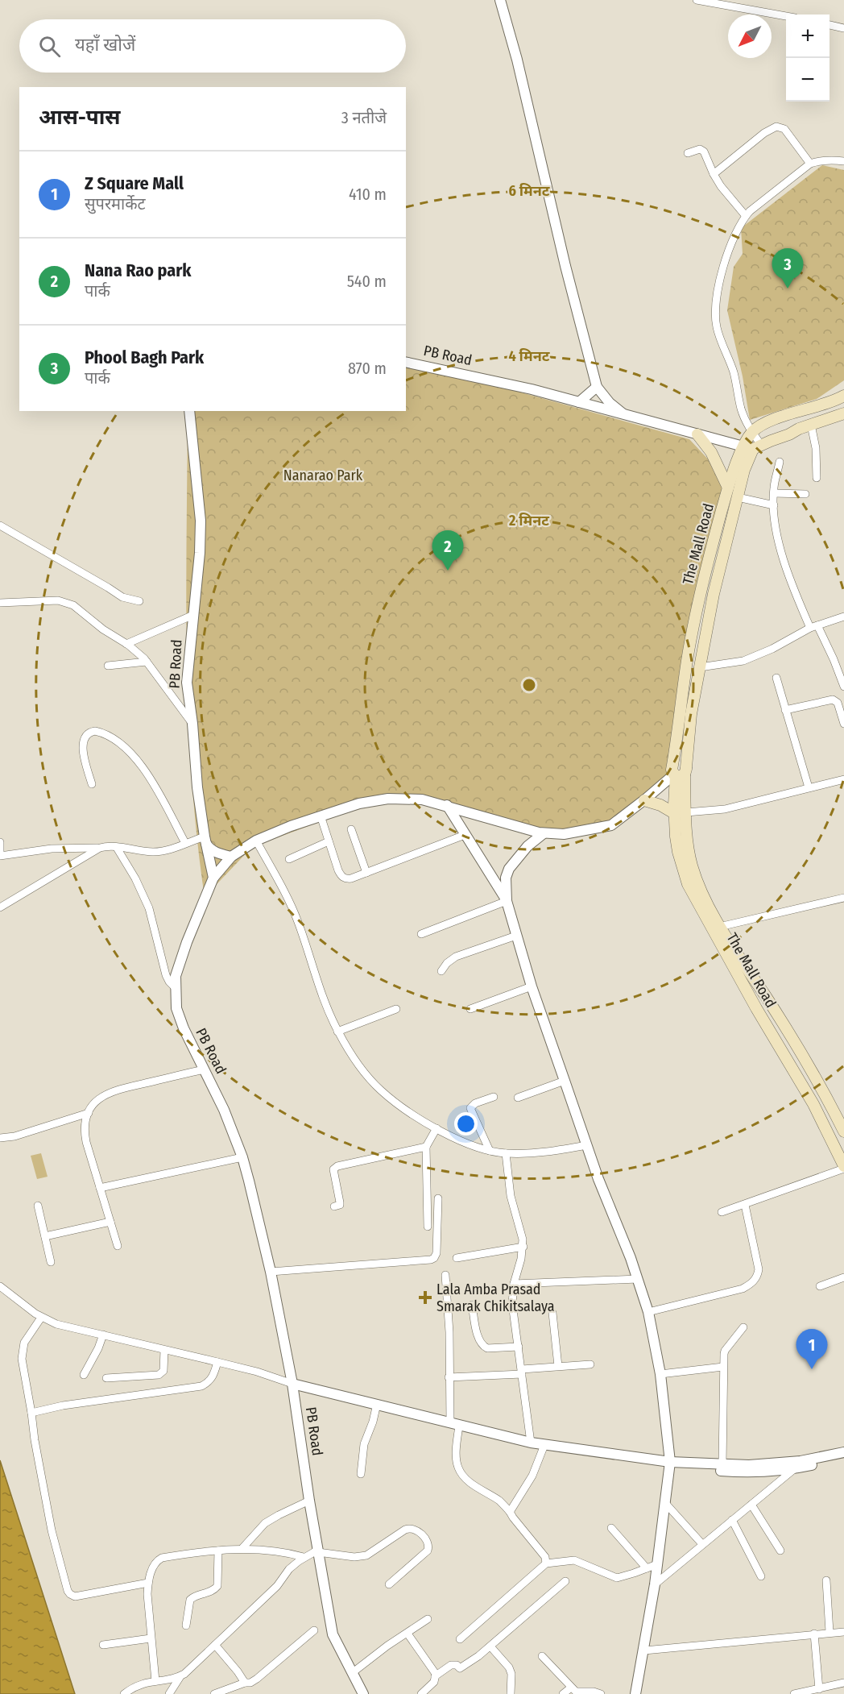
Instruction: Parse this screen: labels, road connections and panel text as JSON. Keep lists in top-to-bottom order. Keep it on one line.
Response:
{"streets":{"main road":["The Mall Road"],"street":["PB Road"]},"crossings":[["PB Road","The Mall Road"]],"parks":["Nanarao Park"],"places":{"health":["Lala Amba Prasad Smarak Chikitsalaya"]},"north":"bottom left","page":{"map_buttons":["+","−"],"search":"यहाँ खोजें","heading":["आस-पास","3 नतीजे"],"list":[{"mark":"1","name":"Z Square Mall","note":"सुपरमार्केट","value":"410 m"},{"mark":"2","name":"Nana Rao park","note":"पार्क","value":"540 m"},{"mark":"3","name":"Phool Bagh Park","note":"पार्क","value":"870 m"}],"pins":["3","2","1"]},"rings":["6 मिनट","4 मिनट","2 मिनट"]}
